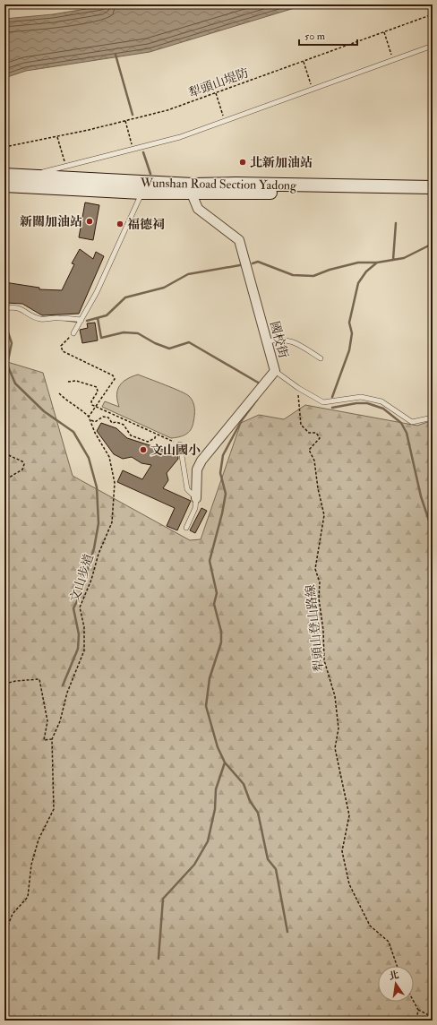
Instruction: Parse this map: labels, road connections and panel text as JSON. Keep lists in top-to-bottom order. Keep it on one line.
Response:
{"streets":{"main road":["Wunshan Road Section Yadong"],"street":["國校街"],"path":["犁頭山堤防","文山步道","犁頭山登山路線"]},"crossings":[["Wunshan Road Section Yadong","國校街"]],"places":["北新加油站","新關加油站","福德祠","文山國小"],"scale_bar":"50 m","north":"top"}
